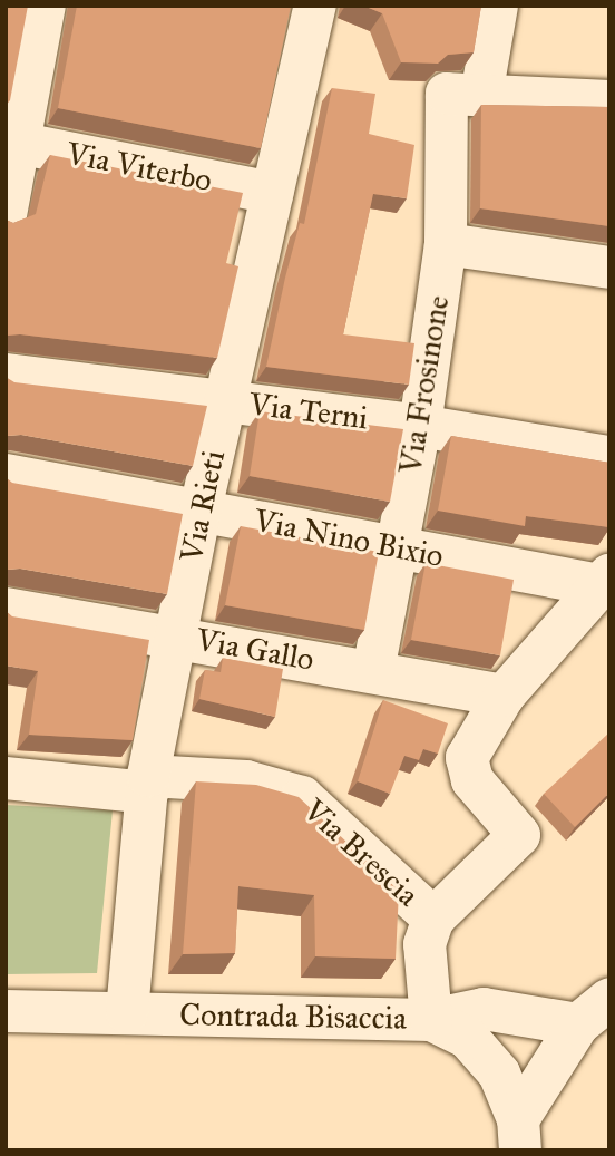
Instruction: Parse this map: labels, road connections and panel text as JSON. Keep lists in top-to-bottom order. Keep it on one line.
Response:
{"streets":{"street":["Via Viterbo","Via Frosinone","Via Terni","Via Rieti","Via Nino Bixio","Via Gallo","Via Brescia","Contrada Bisaccia"]},"crossings":[["Via Viterbo","Via Rieti"],["Via Frosinone","Via Terni"],["Via Frosinone","Via Nino Bixio"],["Via Frosinone","Via Gallo"],["Via Terni","Via Rieti"],["Via Rieti","Via Nino Bixio"],["Via Rieti","Via Gallo"],["Via Rieti","Via Brescia"],["Via Rieti","Contrada Bisaccia"]]}
